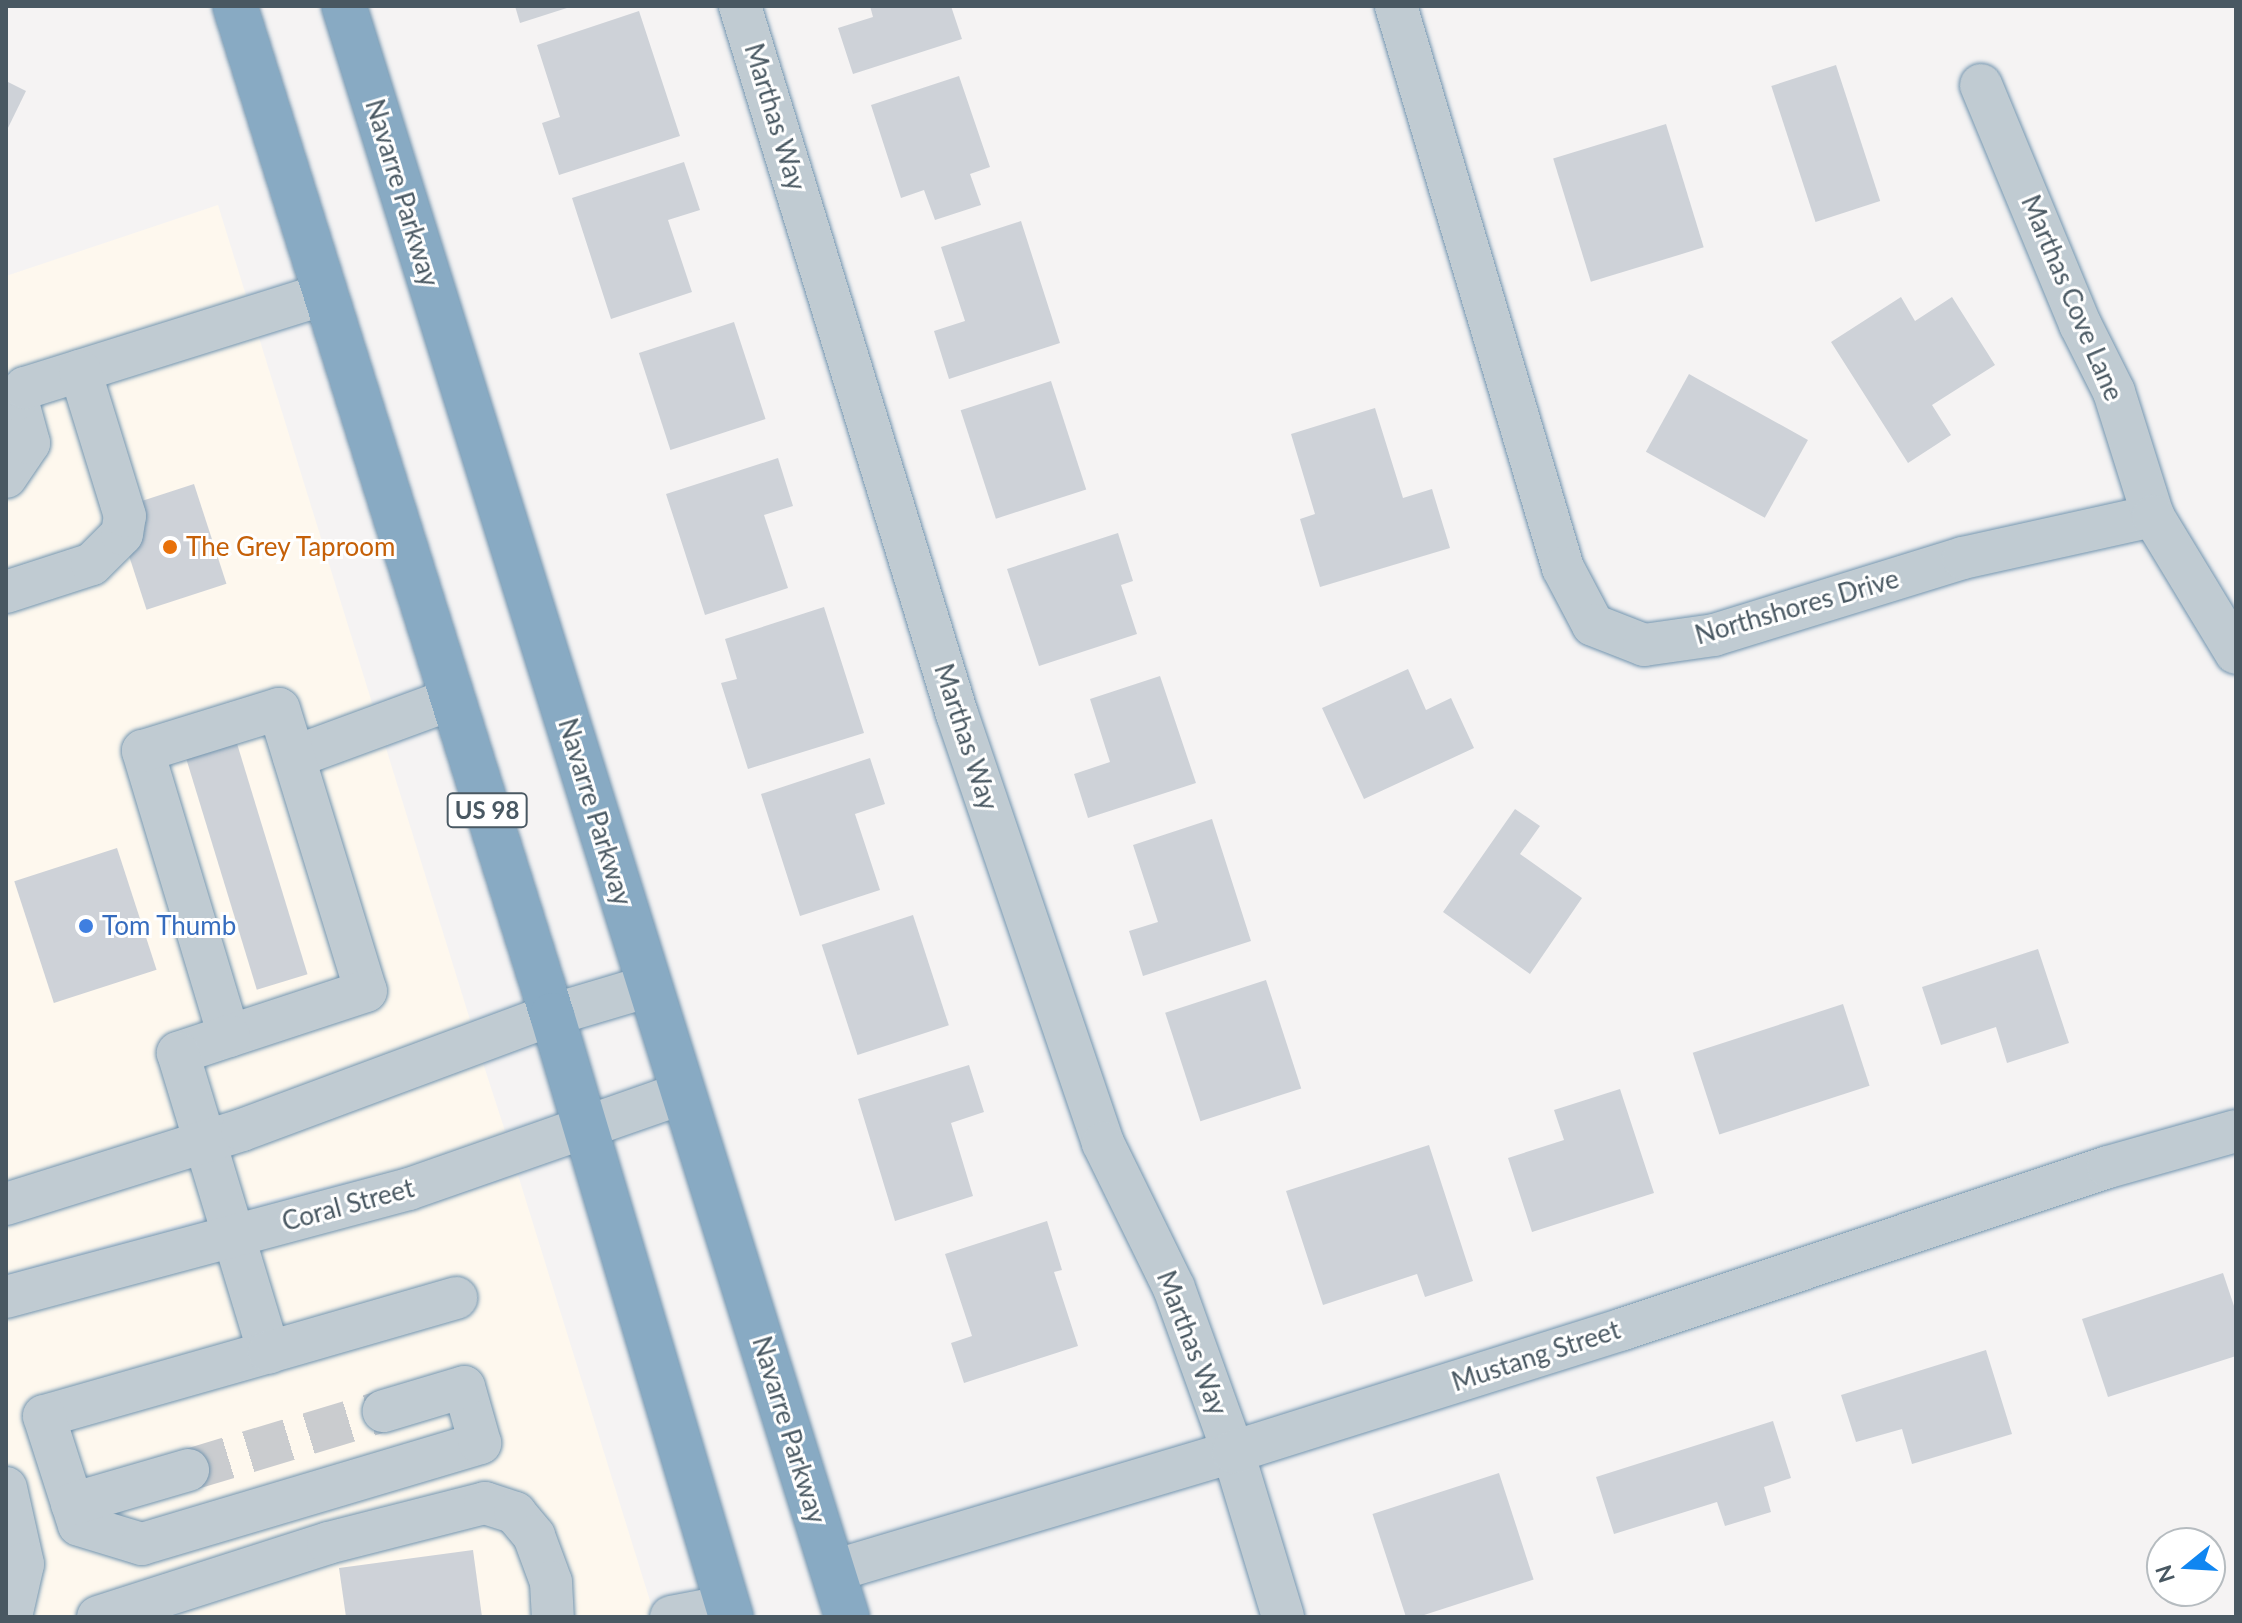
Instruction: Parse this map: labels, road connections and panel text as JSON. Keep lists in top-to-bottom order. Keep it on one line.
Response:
{"streets":{"highway":["Navarre Parkway","US 98"],"street":["Marthas Way","Marthas Cove Lane","Northshores Drive","Coral Street","Mustang Street"]},"crossings":[["Marthas Way","Mustang Street"],["Navarre Parkway","Coral Street"],["Navarre Parkway","Mustang Street"],["Marthas Cove Lane","Northshores Drive"],["US 98","Coral Street"]],"places":["The Grey Taproom","Tom Thumb"],"north":"left"}
